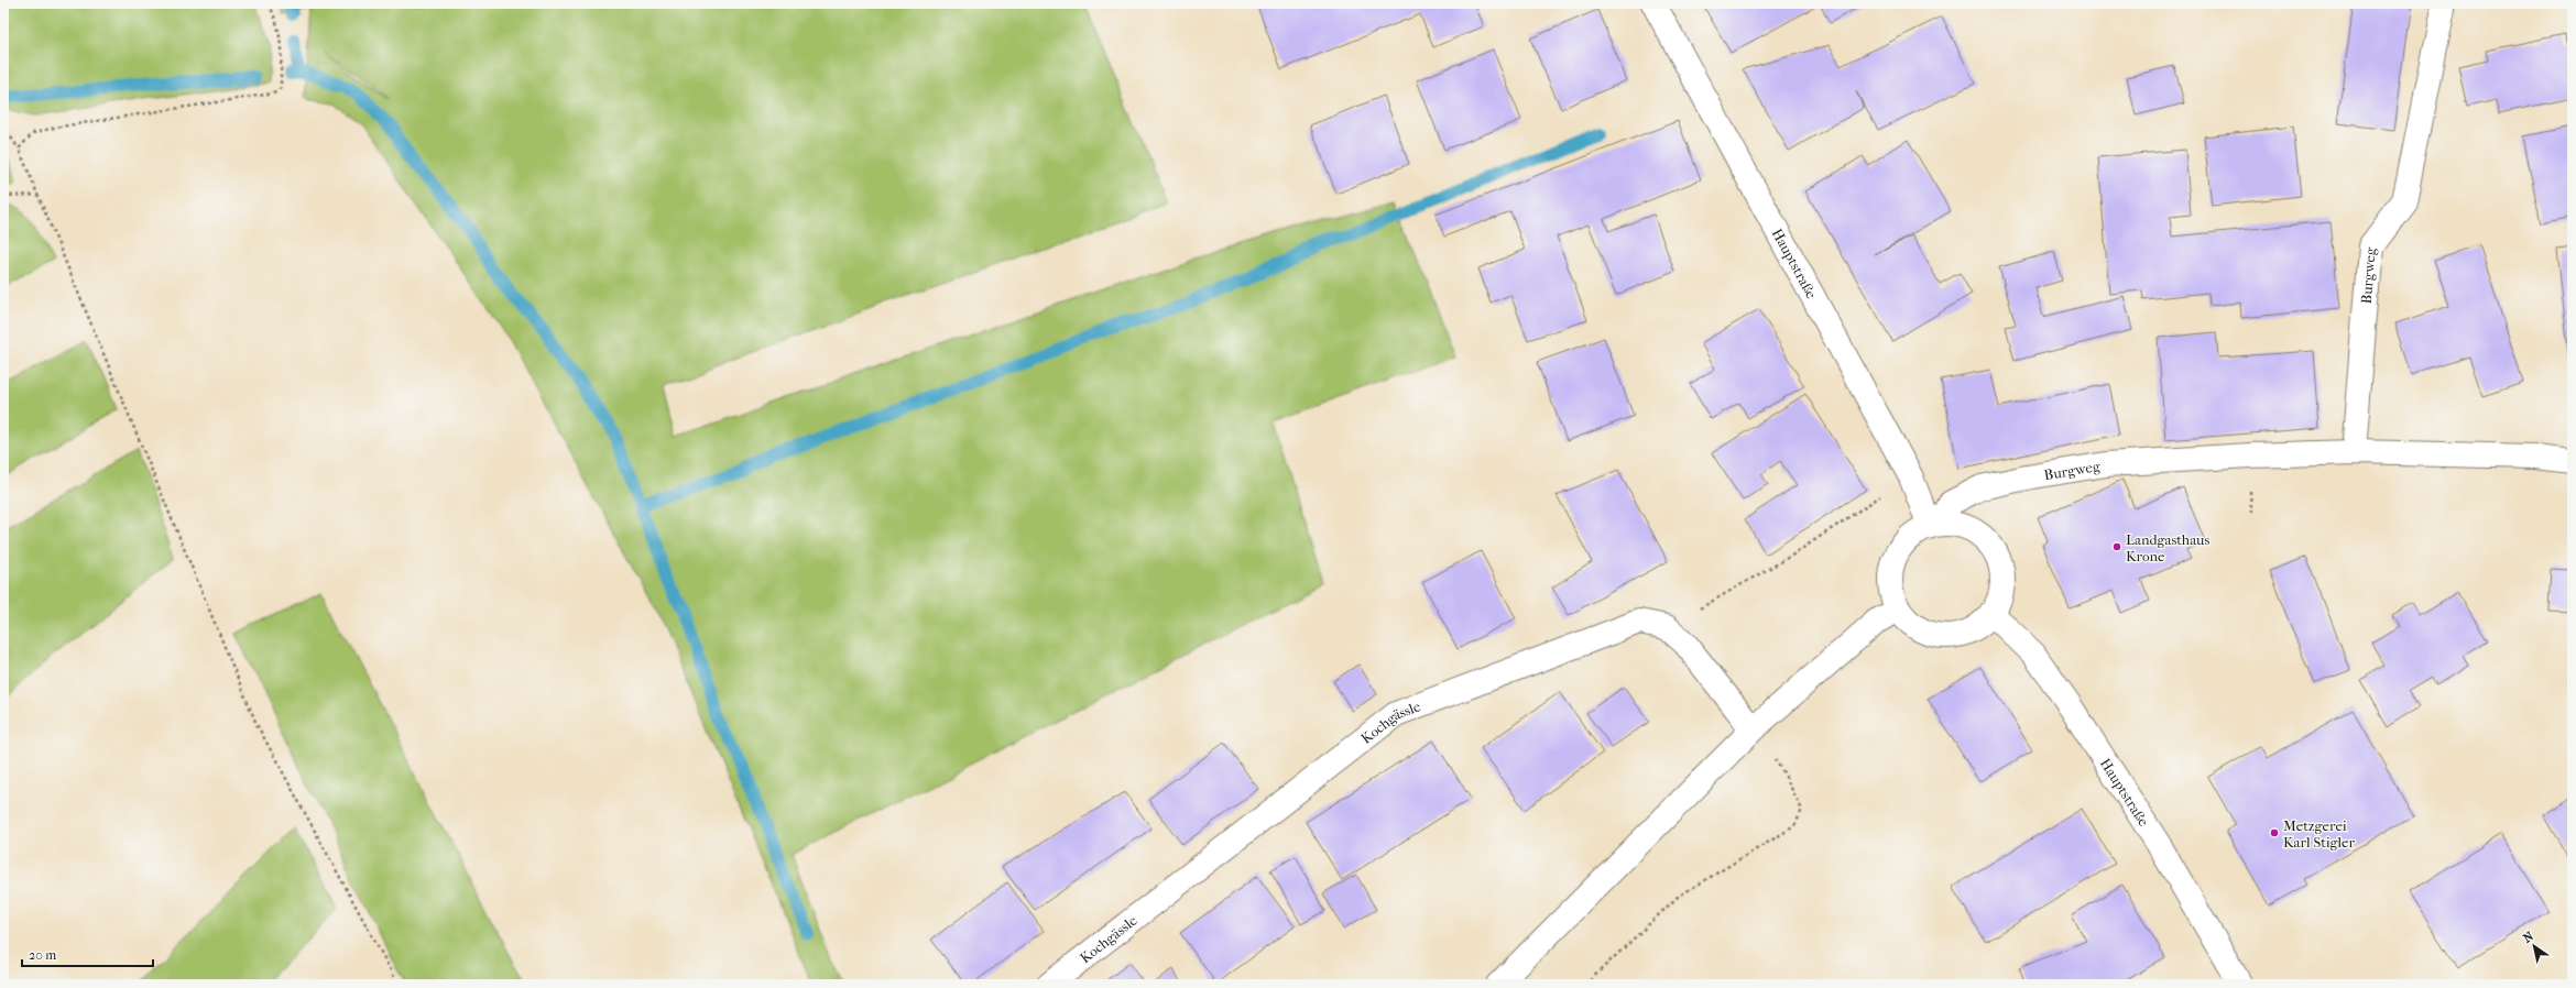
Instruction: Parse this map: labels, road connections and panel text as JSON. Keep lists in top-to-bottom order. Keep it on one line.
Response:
{"streets":{"street":["Hauptstraße","Burgweg","Kochgässle"]},"crossings":[["Hauptstraße","Burgweg"]],"places":["Landgasthaus Krone","Metzgerei Karl Stigler"],"scale_bar":"20 m","north":"top left"}
